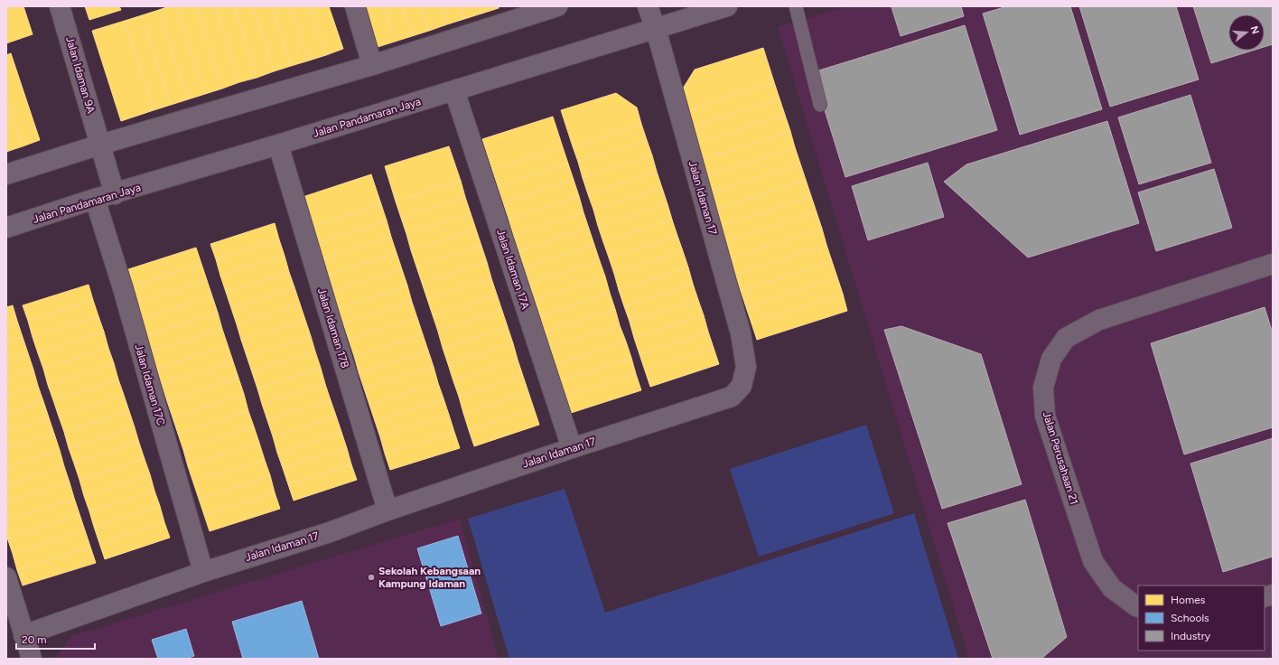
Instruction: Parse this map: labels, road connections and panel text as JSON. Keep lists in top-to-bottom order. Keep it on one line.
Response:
{"streets":{"street":["Jalan Idaman 9A","Jalan Pandamaran Jaya","Jalan Idaman 17","Jalan Idaman 17A","Jalan Idaman 17B","Jalan Idaman 17C","Jalan Perusahaan 21"]},"crossings":[["Jalan Idaman 9A","Jalan Pandamaran Jaya"],["Jalan Pandamaran Jaya","Jalan Idaman 17"],["Jalan Pandamaran Jaya","Jalan Idaman 17A"],["Jalan Pandamaran Jaya","Jalan Idaman 17B"],["Jalan Pandamaran Jaya","Jalan Idaman 17C"],["Jalan Idaman 17","Jalan Idaman 17A"],["Jalan Idaman 17","Jalan Idaman 17B"],["Jalan Idaman 17","Jalan Idaman 17C"]],"places":["Sekolah Kebangsaan Kampung Idaman"],"legend":["Homes","Schools","Industry"],"scale_bar":"20 m","north":"right"}
